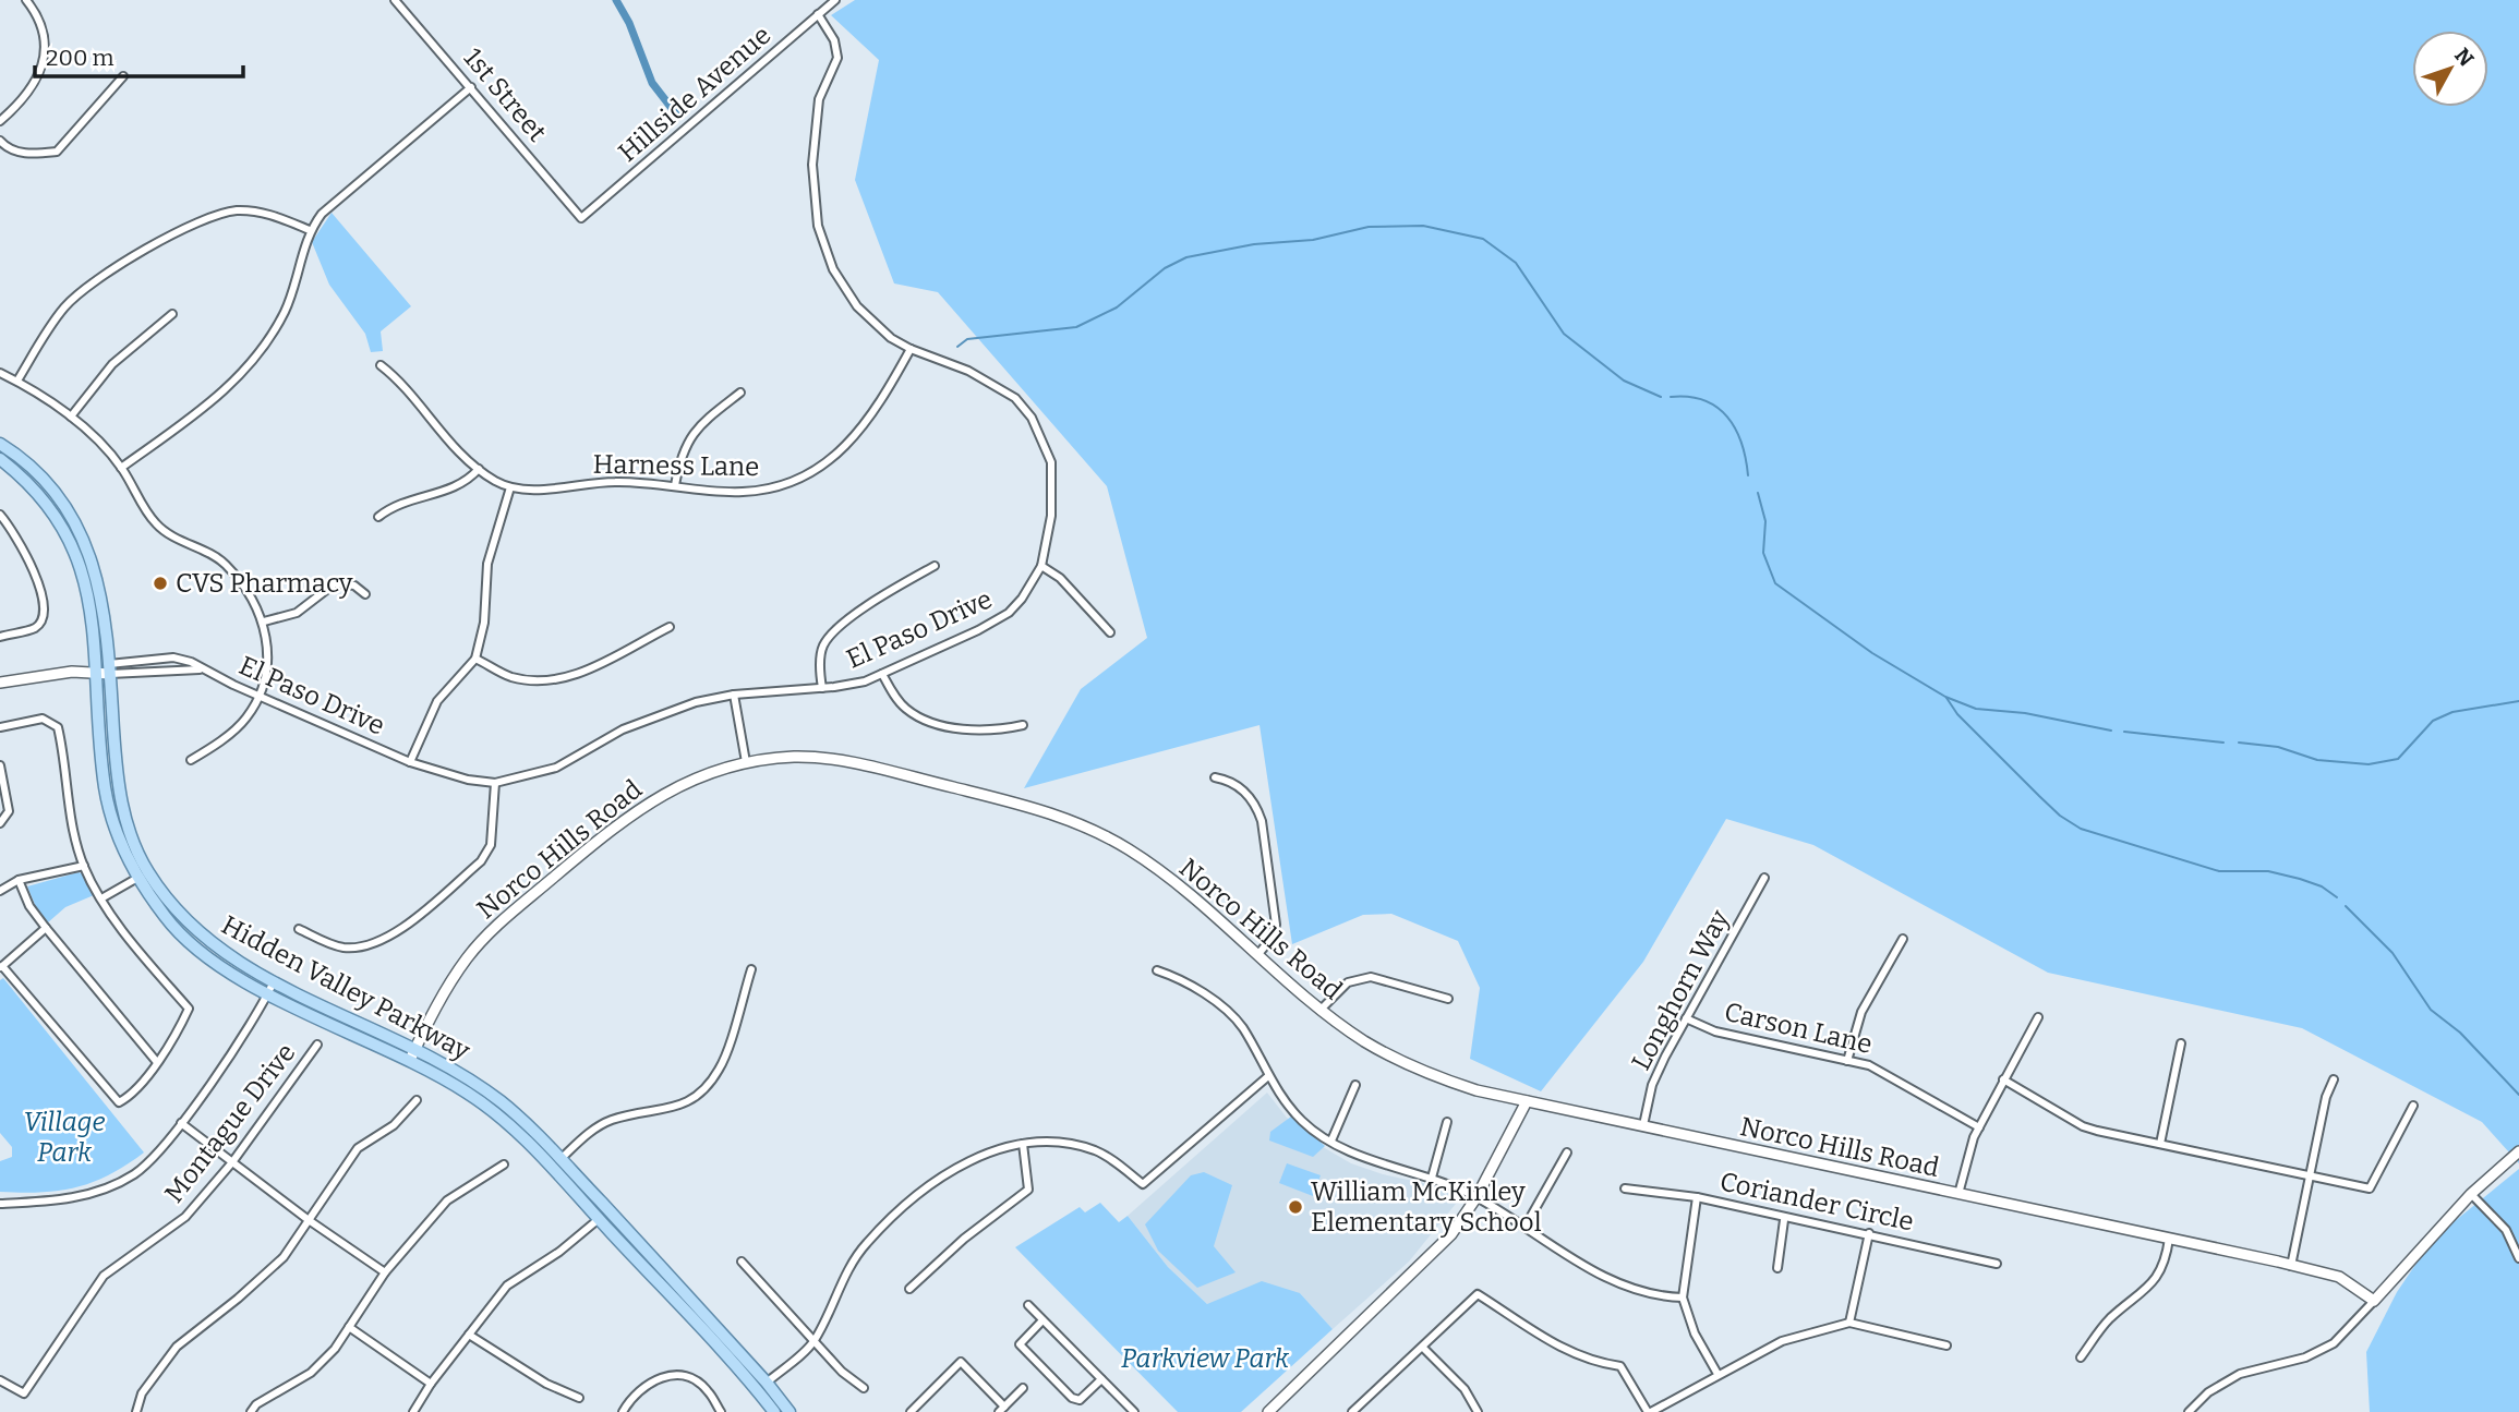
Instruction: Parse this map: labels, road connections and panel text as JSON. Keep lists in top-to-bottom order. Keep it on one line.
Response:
{"streets":{"main road":["Hidden Valley Parkway"],"street":["Hillside Avenue","1st Street","Harness Lane","El Paso Drive","Norco Hills Road","Longhorn Way","Carson Lane","Montague Drive","Coriander Circle"]},"crossings":[["Hillside Avenue","1st Street"],["Hillside Avenue","El Paso Drive"],["Harness Lane","El Paso Drive"],["El Paso Drive","Hidden Valley Parkway"],["Norco Hills Road","Hidden Valley Parkway"],["Norco Hills Road","Longhorn Way"],["Longhorn Way","Carson Lane"]],"parks":["Village Park","Parkview Park"],"places":["CVS Pharmacy","William McKinley Elementary School"],"scale_bar":"200 m","north":"top right"}
